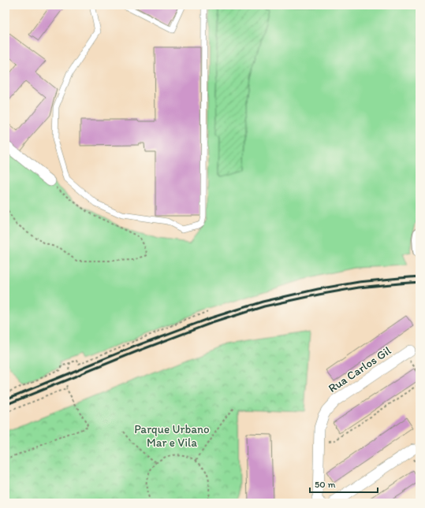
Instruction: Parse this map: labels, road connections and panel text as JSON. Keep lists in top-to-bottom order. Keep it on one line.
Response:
{"streets":{"street":["Rua Carlos Gil"]},"parks":["Parque Urbano Mar e Vila"],"scale_bar":"50 m"}
